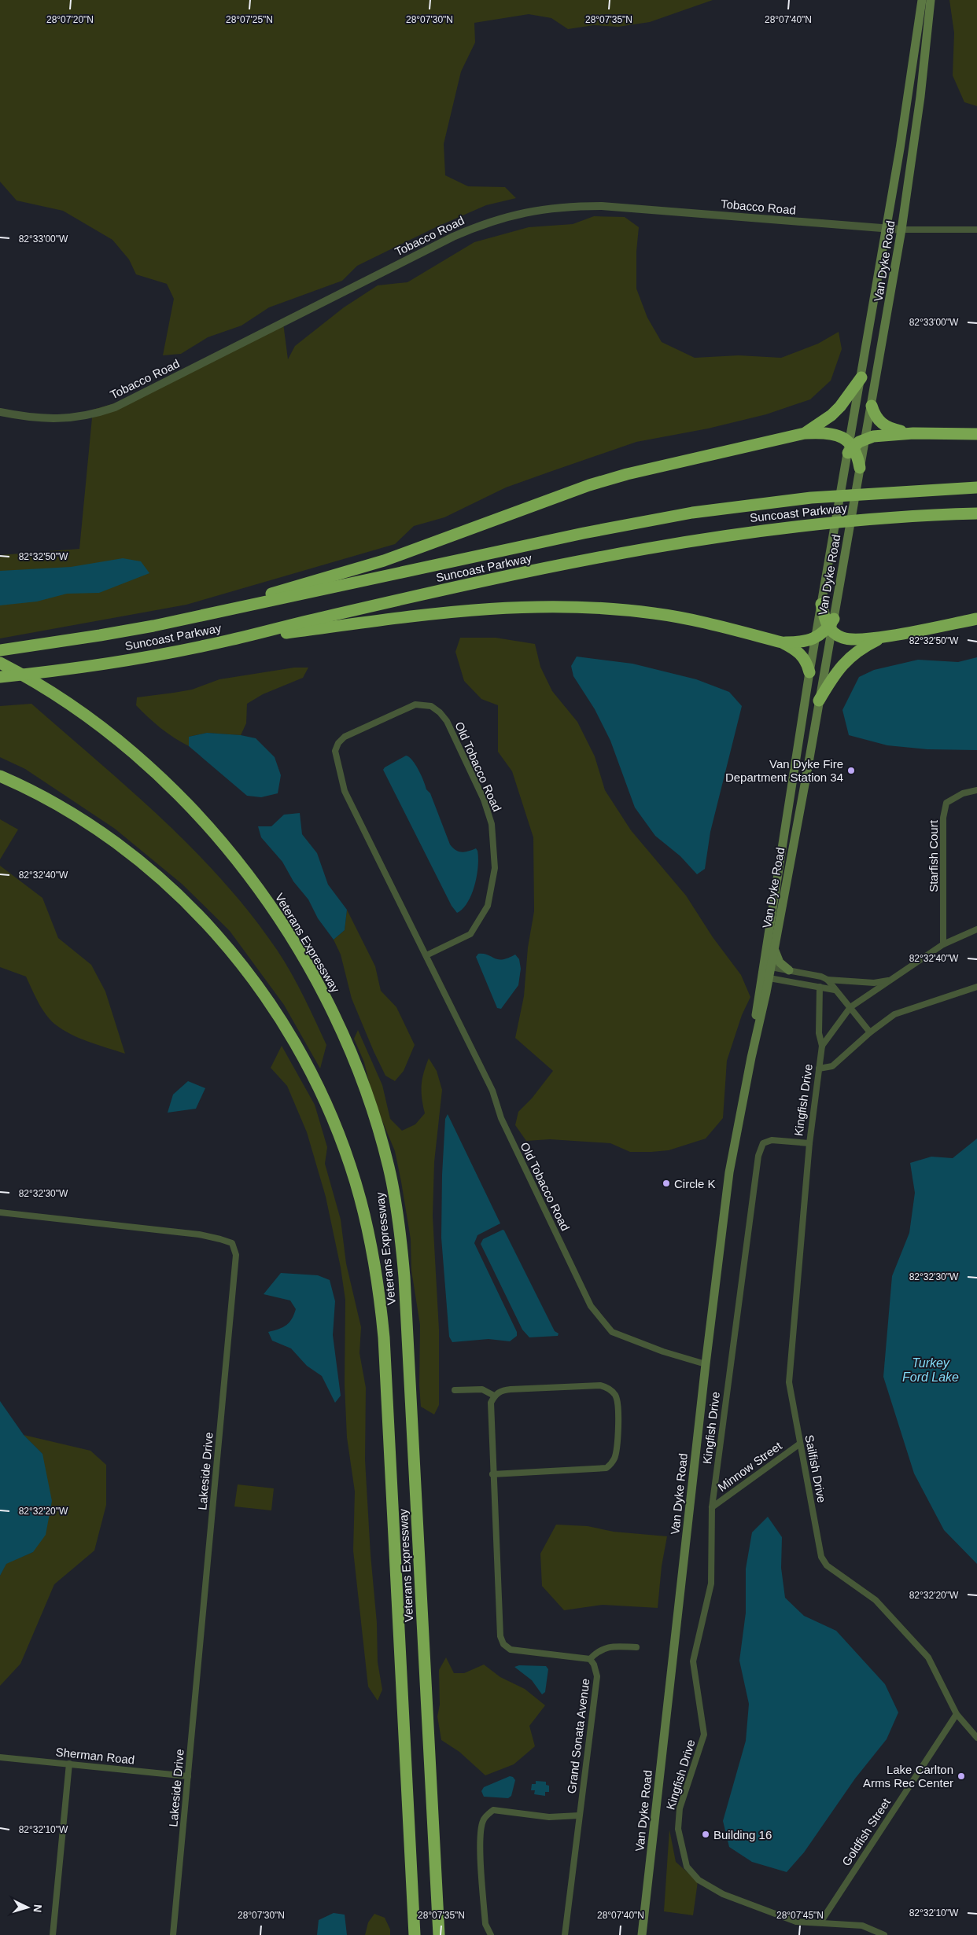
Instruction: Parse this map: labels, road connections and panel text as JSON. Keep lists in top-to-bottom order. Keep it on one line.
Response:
{"streets":{"highway":["Suncoast Parkway","Veterans Expressway"],"main road":["Van Dyke Road"],"street":["Tobacco Road","Old Tobacco Road","Starfish Court","Kingfish Drive","Minnow Street","Sailfish Drive","Lakeside Drive","Grand Sonata Avenue","Sherman Road","Goldfish Street"]},"crossings":[["Tobacco Road","Van Dyke Road"],["Van Dyke Road","Old Tobacco Road"],["Kingfish Drive","Minnow Street"],["Kingfish Drive","Sailfish Drive"],["Kingfish Drive","Goldfish Street"],["Minnow Street","Sailfish Drive"],["Sailfish Drive","Goldfish Street"],["Lakeside Drive","Sherman Road"]],"water":["Turkey Ford Lake"],"places":["Van Dyke Fire Department Station 34","Circle K","Lake Carlton Arms Rec Center","Building 16"],"north":"right","coordinates":["28°07'20\"N","28°07'25\"N","28°07'30\"N","28°07'35\"N","28°07'40\"N","82°33'00\"W","82°32'50\"W","82°32'40\"W","82°32'30\"W","82°32'20\"W","82°32'10\"W","28°07'45\"N"]}
